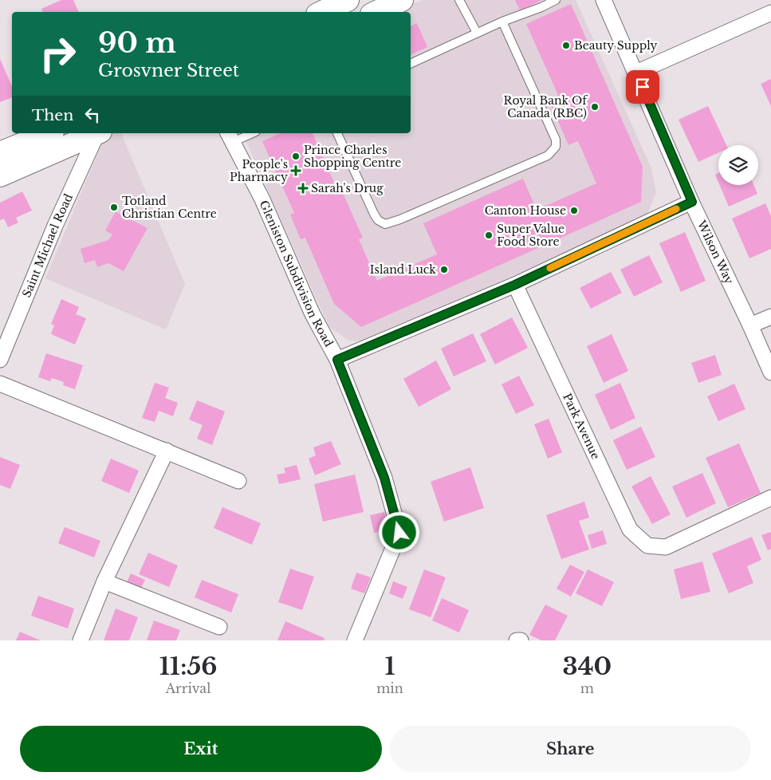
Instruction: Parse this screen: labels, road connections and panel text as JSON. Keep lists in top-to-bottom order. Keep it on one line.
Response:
{"streets":{"street":["Saint Michael Road","Wilson Way","Gleniston Subdivision Road","Park Avenue"]},"places":{"other":["Beauty Supply","Royal Bank Of Canada (RBC)","Prince Charles Shopping Centre","Totland Christian Centre","Canton House","Super Value Food Store","Island Luck"],"health":["People's Pharmacy","Sarah's Drug"]},"page":{"turn":["90 m","Grosvner Street"],"then":"Then","eta":["11:56","Arrival","1","min","340","m"],"buttons":["Exit","Share"]}}
